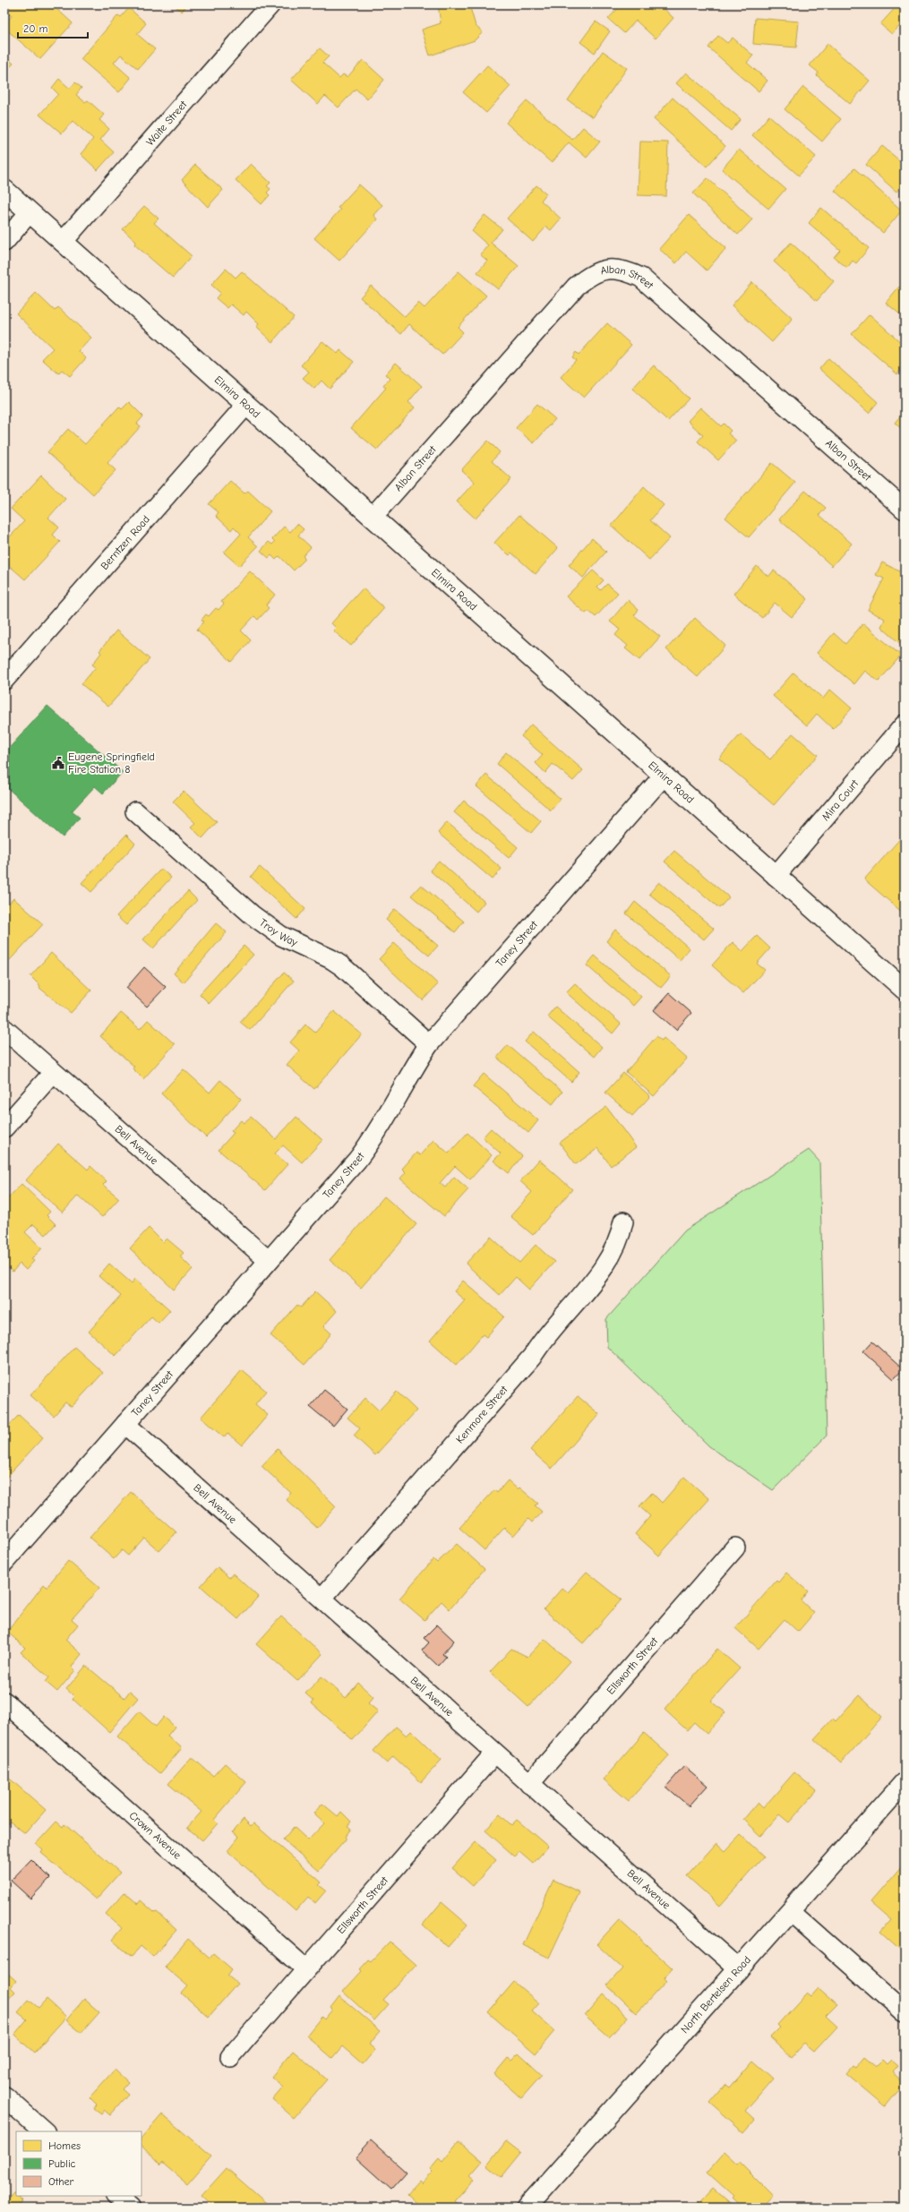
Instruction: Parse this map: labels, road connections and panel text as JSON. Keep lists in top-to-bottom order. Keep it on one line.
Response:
{"streets":{"street":["Waite Street","Alban Street","Elmira Road","Berntzen Road","Mira Court","Troy Way","Taney Street","Bell Avenue","Kenmore Street","Ellsworth Street","Crown Avenue","North Bertelsen Road"]},"crossings":[["Waite Street","Elmira Road"],["Alban Street","Elmira Road"],["Elmira Road","Berntzen Road"],["Elmira Road","Mira Court"],["Elmira Road","Taney Street"],["Troy Way","Taney Street"],["Taney Street","Bell Avenue"],["Bell Avenue","Kenmore Street"],["Bell Avenue","Ellsworth Street"],["Bell Avenue","North Bertelsen Road"],["Ellsworth Street","Crown Avenue"]],"places":{"public building":["Eugene Springfield Fire Station 8"]},"legend":["Homes","Public","Other"],"scale_bar":"20 m"}
